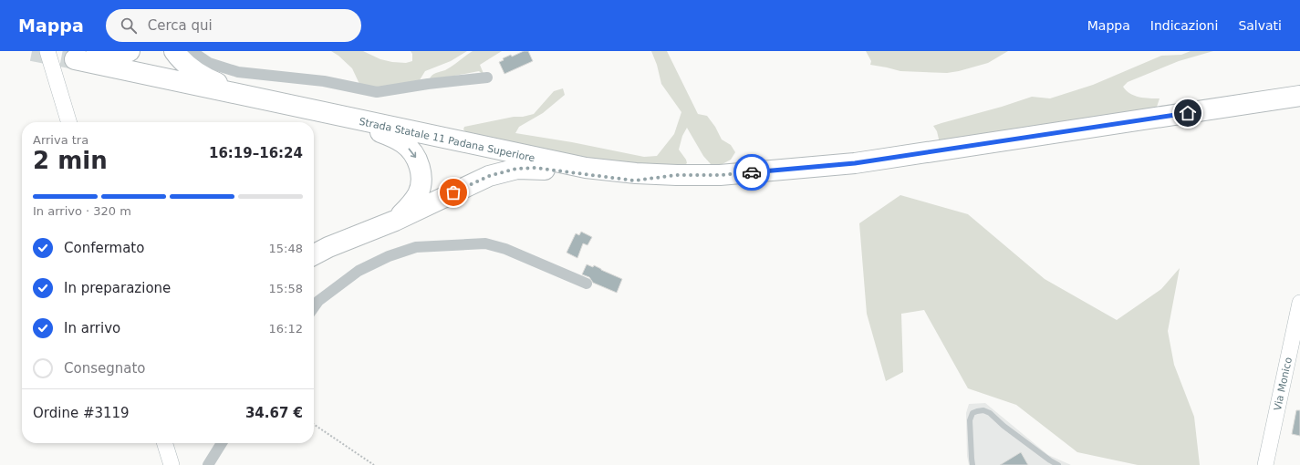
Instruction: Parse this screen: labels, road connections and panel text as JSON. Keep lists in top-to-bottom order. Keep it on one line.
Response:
{"streets":{"highway":["Strada Statale 11 Padana Superiore"],"street":["Via Monico"]},"page":{"header":"Mappa","search":"Cerca qui","nav":["Mappa","Indicazioni","Salvati"],"heading":["2 min","Arriva tra","16:19–16:24"],"panel":["Ordine #3119","34.67 €"],"bar":"In arrivo · 320 m","list":[["Confermato","15:48"],["In preparazione","15:58"],["In arrivo","16:12"],"Consegnato"]}}
